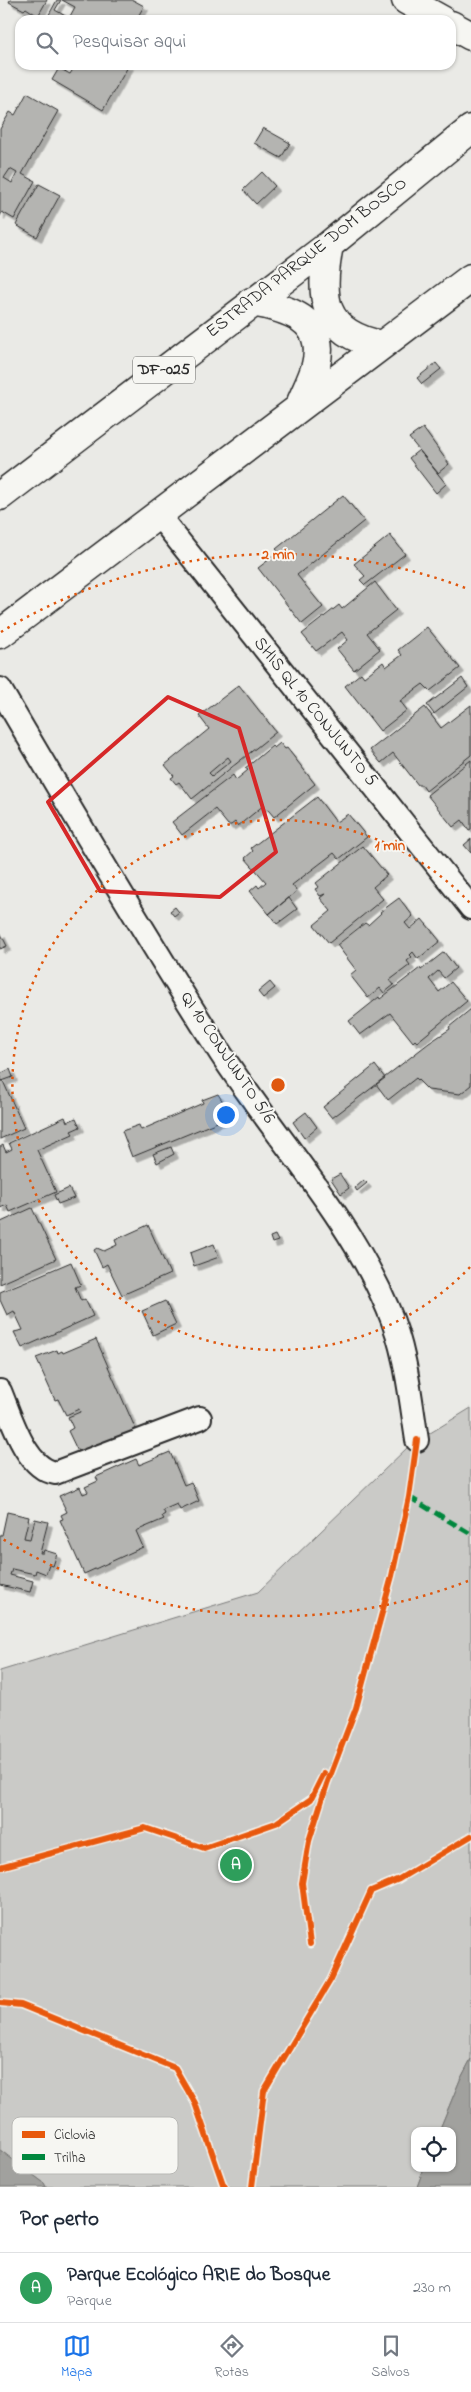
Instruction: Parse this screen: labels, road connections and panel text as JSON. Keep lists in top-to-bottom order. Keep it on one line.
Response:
{"streets":{"main road":["ESTRADA PARQUE DOM BOSCO","DF-025"],"street":["SHIS QL 10 CONJUNTO 5","QI 10 CONJUNTO 5/6"]},"legend":["Ciclovia","Trilha"],"page":{"search":"Pesquisar aqui","pins":"A","heading":"Por perto","list":[{"mark":"A","name":"Parque Ecológico ARIE do Bosque","note":"Parque","value":"230 m"}],"nav":["Mapa","Rotas","Salvos"]},"rings":["2 min","1 min"]}
